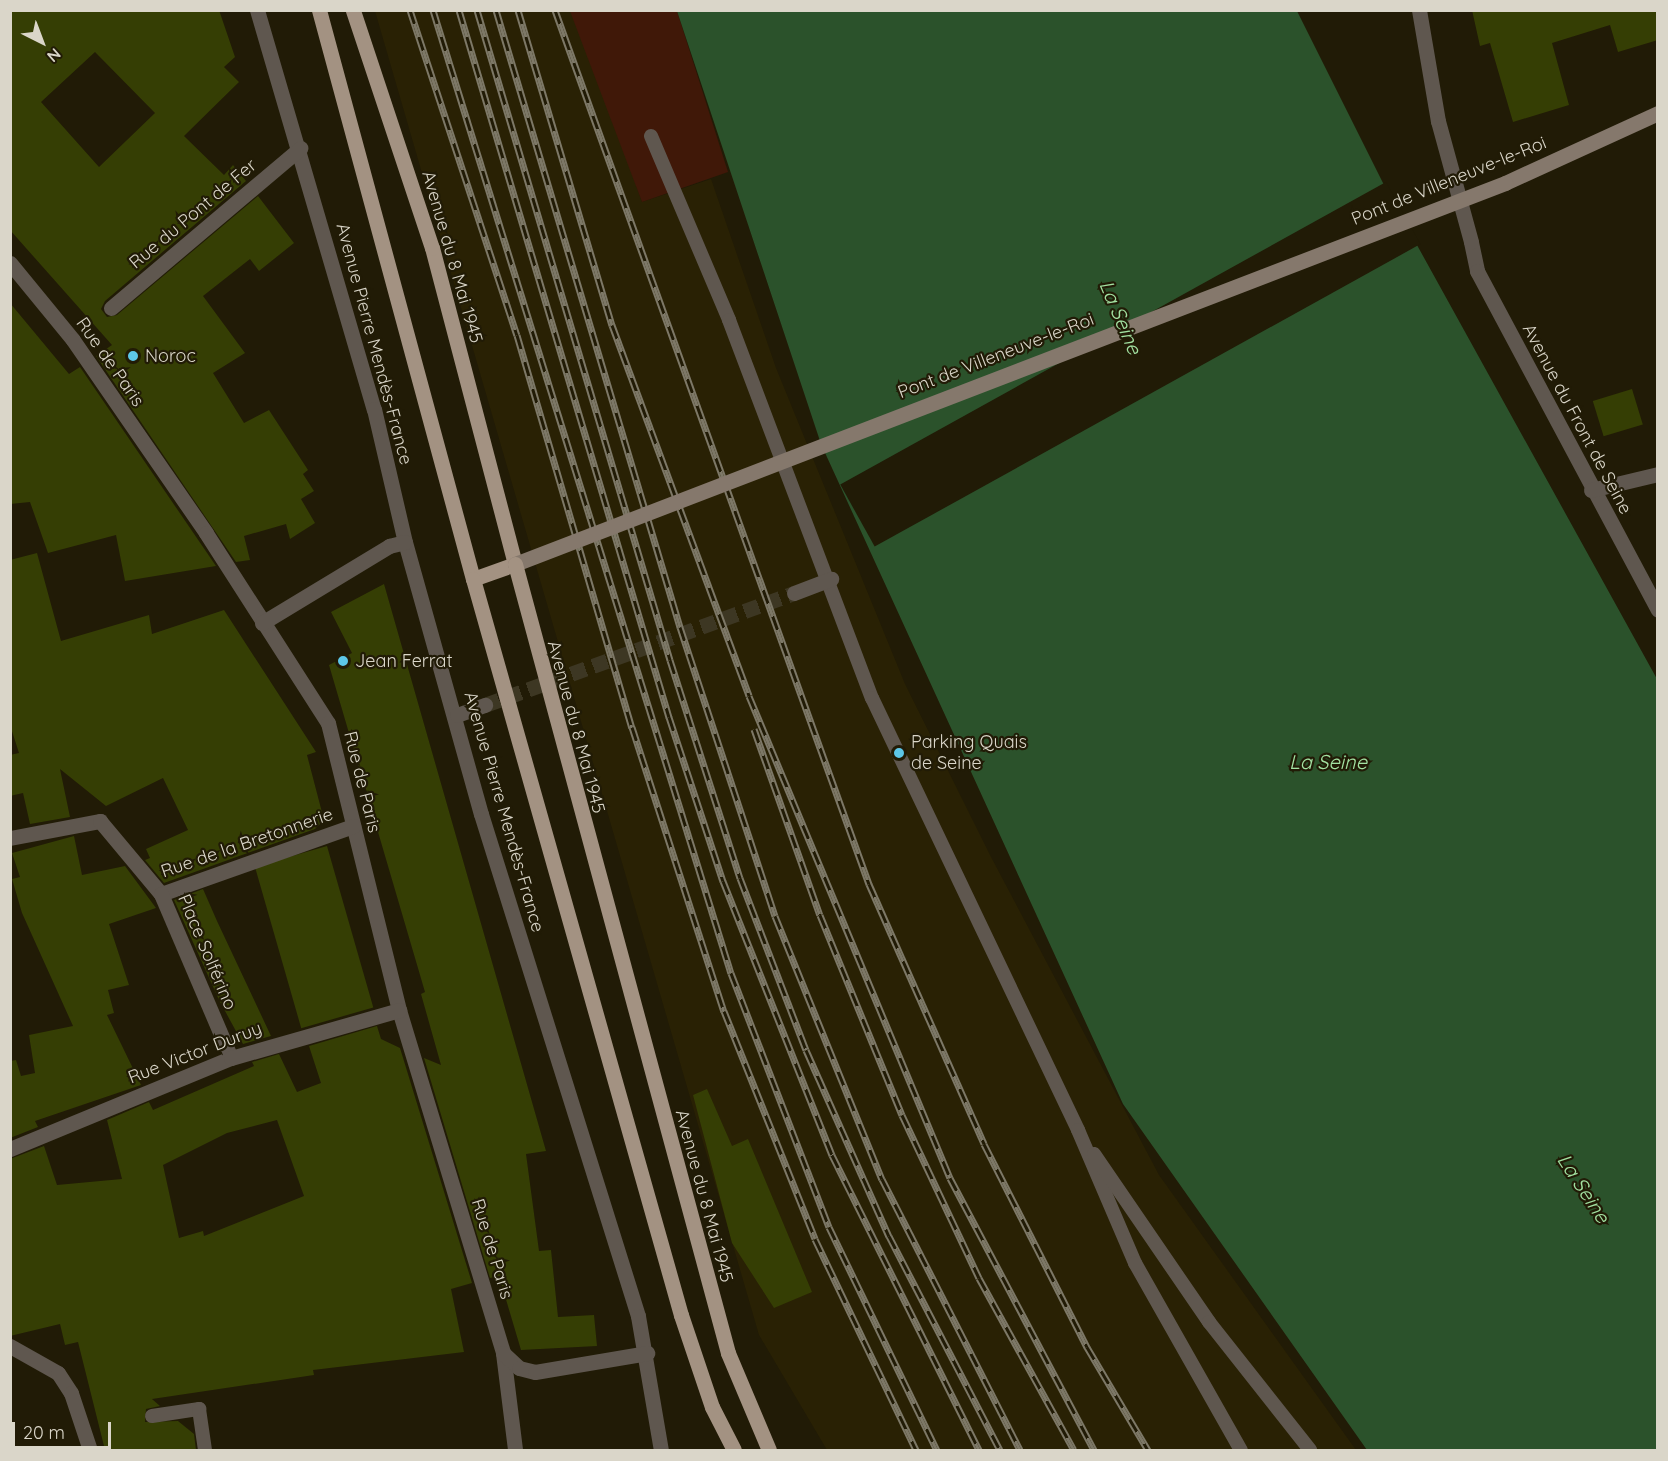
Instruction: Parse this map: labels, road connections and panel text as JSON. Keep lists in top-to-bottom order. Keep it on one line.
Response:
{"streets":{"main road":["Pont de Villeneuve-le-Roi","Avenue du 8 Mai 1945"],"street":["Rue du Pont de Fer","Avenue Pierre Mendès-France","Rue de Paris","Avenue du Front de Seine","Rue de la Bretonnerie","Place Solférino","Rue Victor Duruy"]},"crossings":[["Pont de Villeneuve-le-Roi","Avenue du 8 Mai 1945"],["Rue du Pont de Fer","Avenue Pierre Mendès-France"],["Rue de Paris","Rue de la Bretonnerie"],["Rue de Paris","Rue Victor Duruy"],["Rue de la Bretonnerie","Place Solférino"],["Place Solférino","Rue Victor Duruy"]],"water":["La Seine"],"places":["Noroc","Jean Ferrat","Parking Quais de Seine"],"scale_bar":"20 m","north":"bottom right"}
